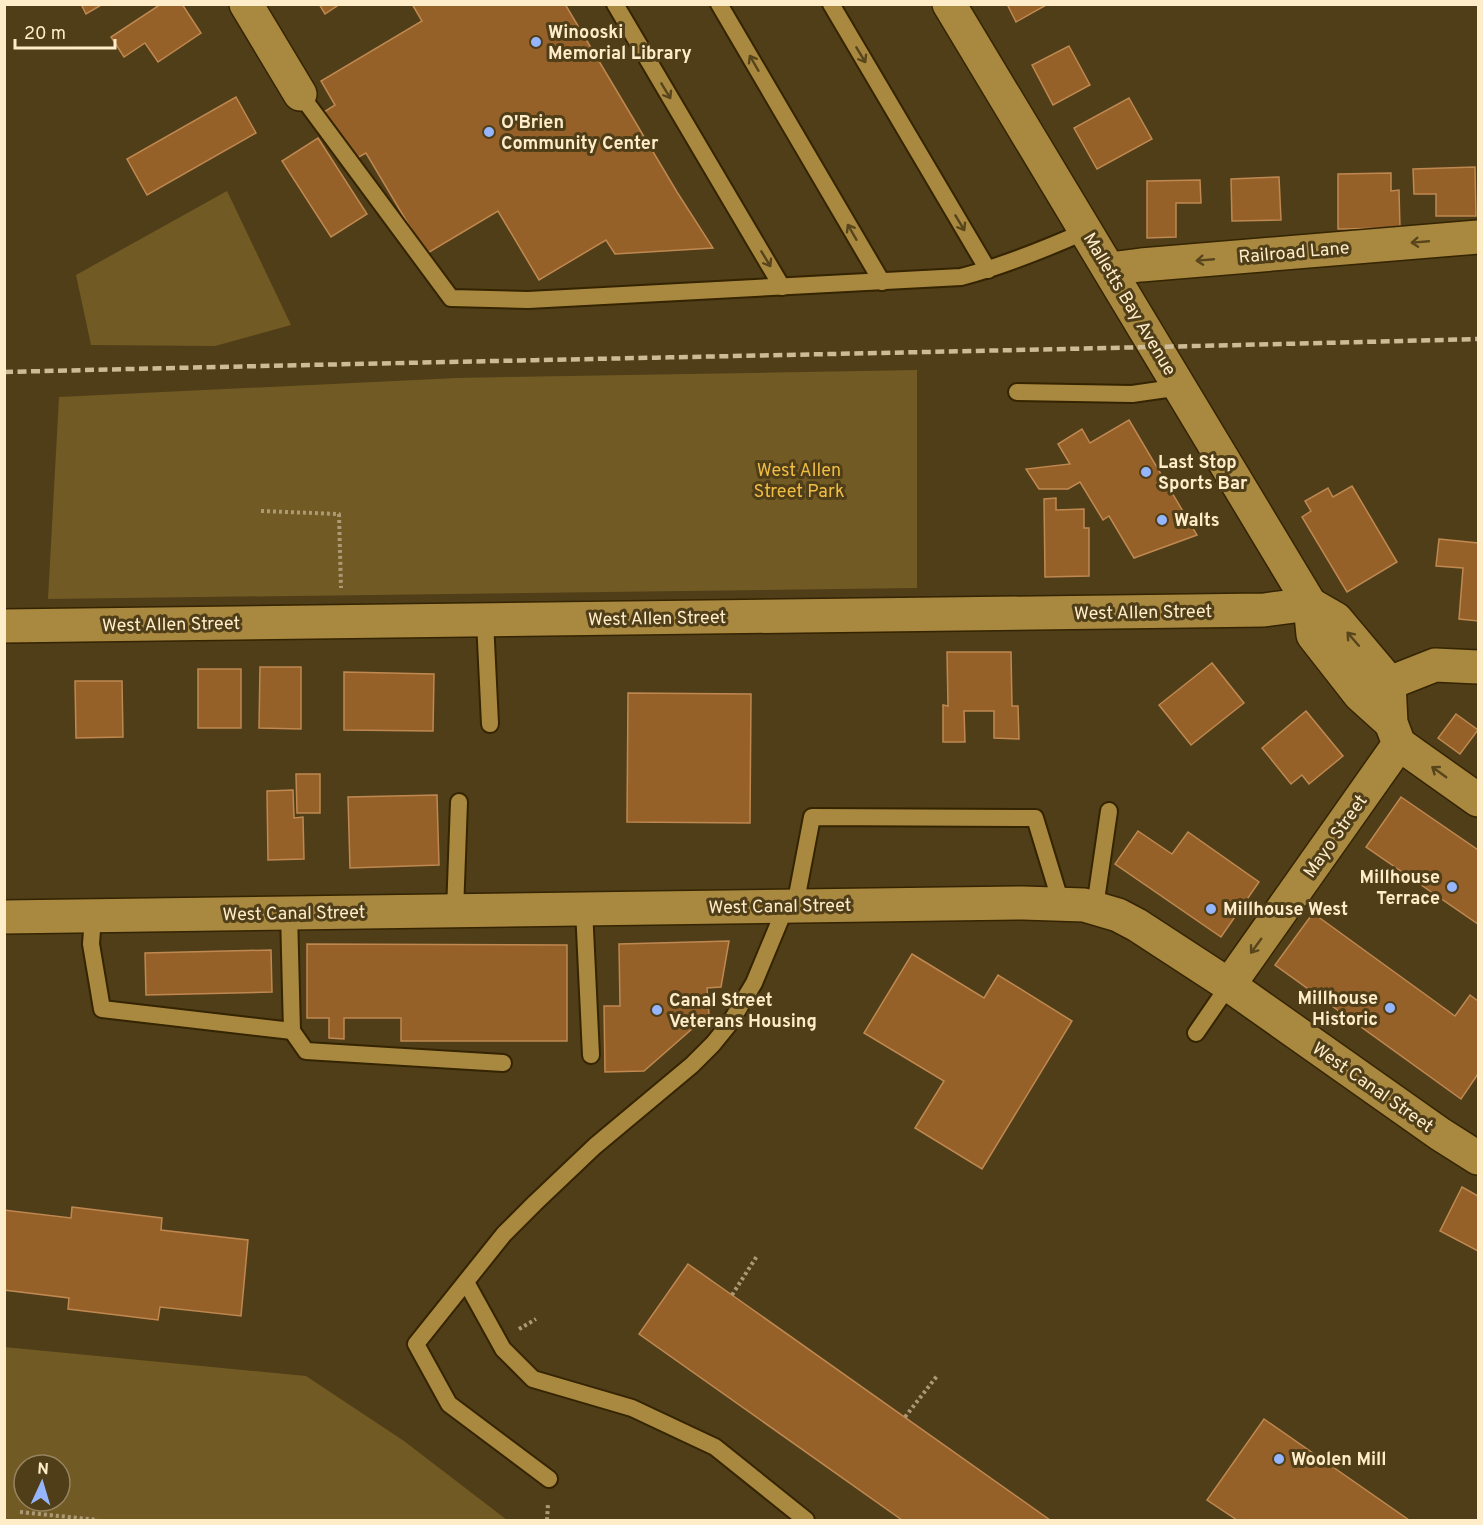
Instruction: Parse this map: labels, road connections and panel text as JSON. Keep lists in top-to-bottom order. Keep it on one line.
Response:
{"streets":{"street":["Railroad Lane","Malletts Bay Avenue","West Allen Street","Mayo Street","West Canal Street"]},"crossings":[["Railroad Lane","Malletts Bay Avenue"],["Malletts Bay Avenue","West Allen Street"],["Malletts Bay Avenue","Mayo Street"],["Mayo Street","West Canal Street"]],"one_way":["Railroad Lane","Mayo Street"],"parks":["West Allen Street Park"],"places":["Winooski Memorial Library","O'Brien Community Center","Last Stop Sports Bar","Walts","Millhouse Terrace","Millhouse West","Millhouse Historic","Canal Street Veterans Housing","Woolen Mill"],"scale_bar":"20 m","north":"top"}
